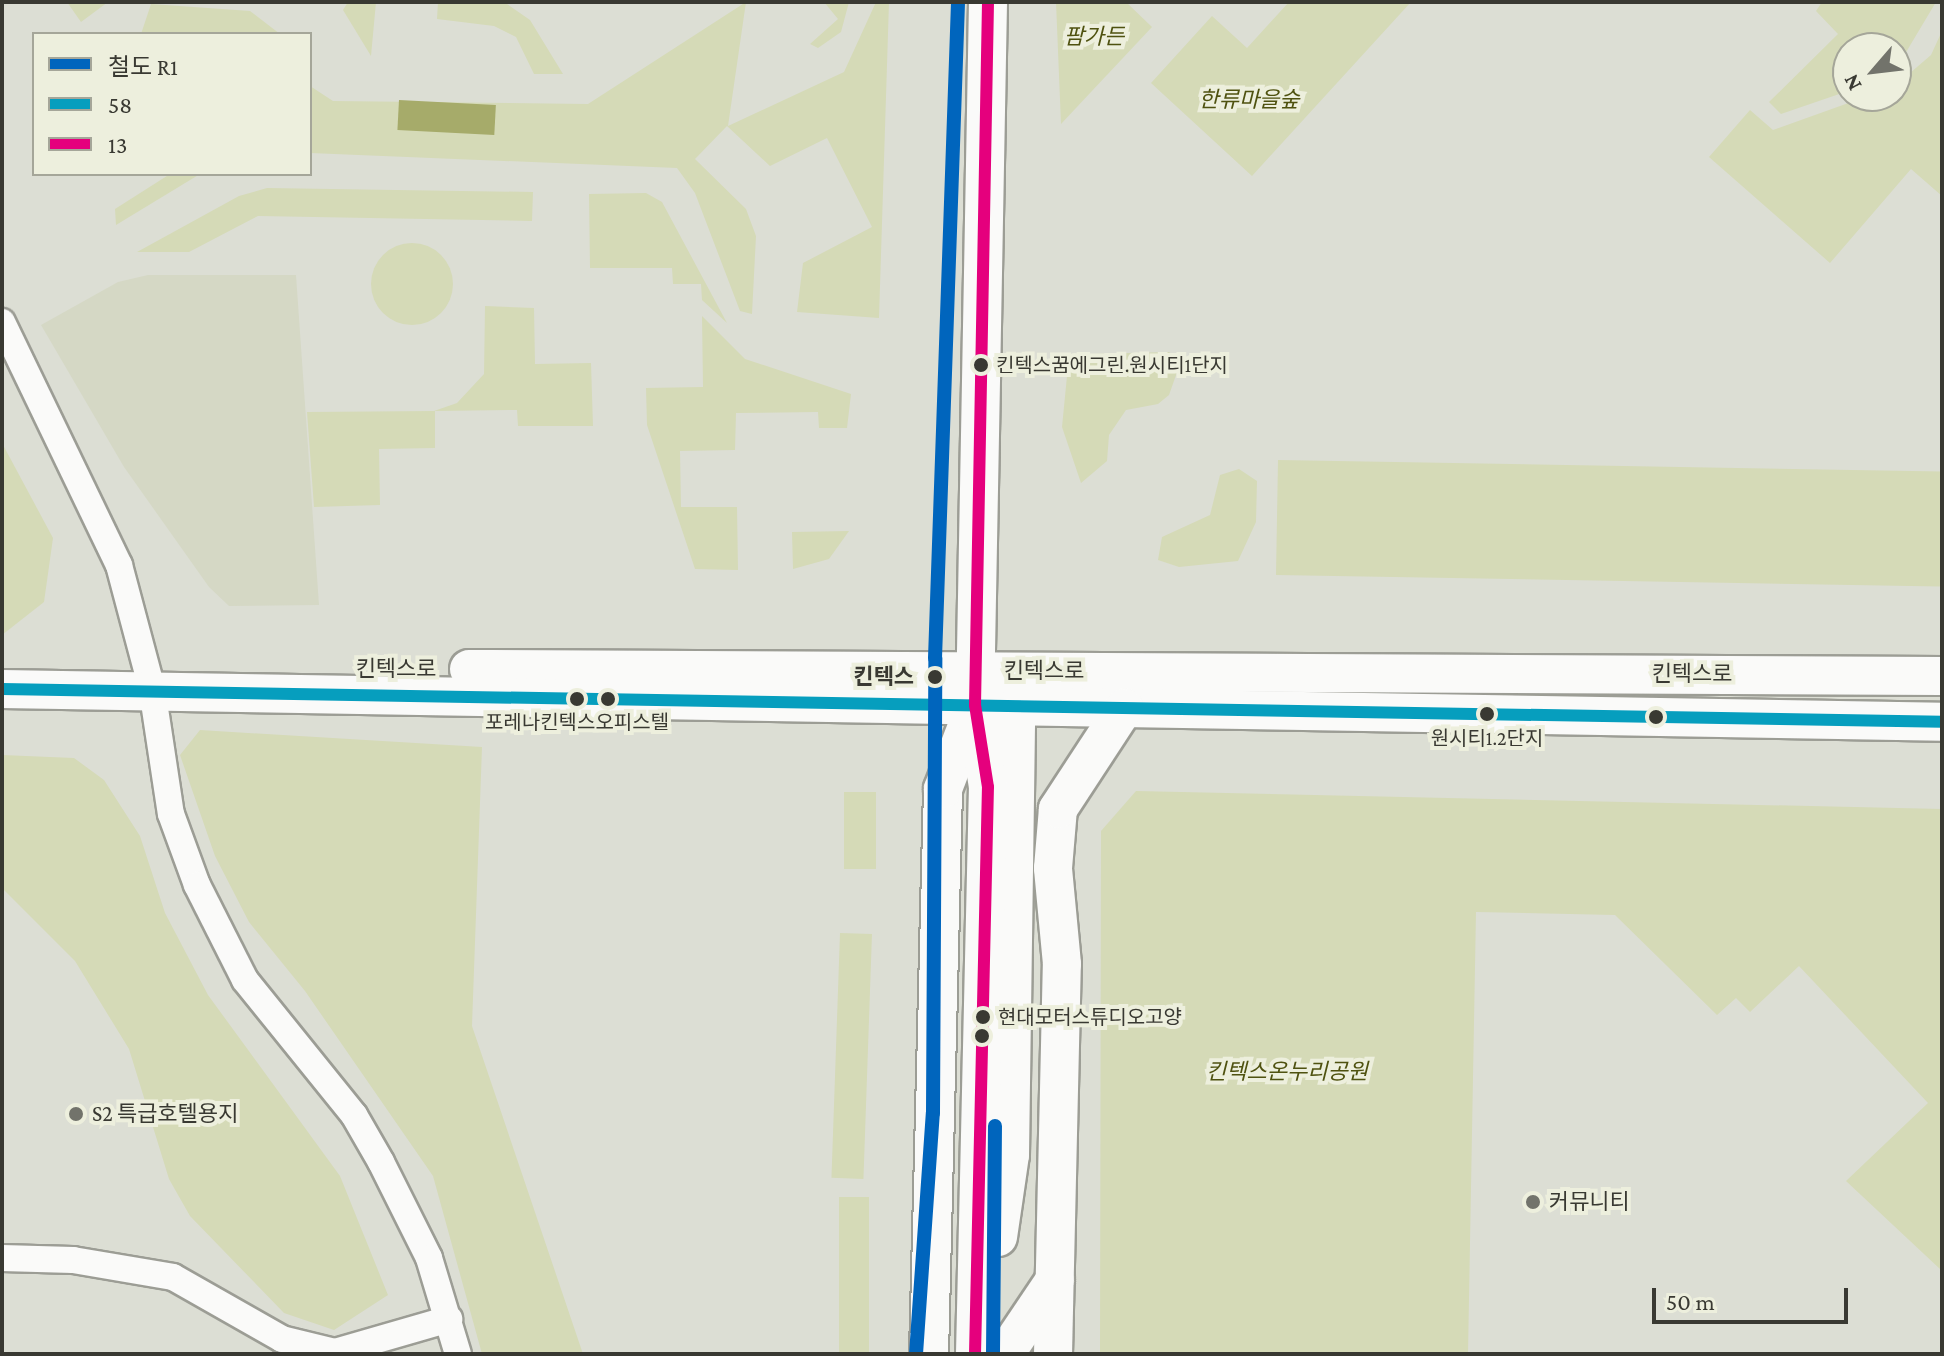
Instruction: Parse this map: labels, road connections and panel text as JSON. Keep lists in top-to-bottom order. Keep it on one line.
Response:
{"streets":{"main road":["킨텍스로"]},"parks":["팜가든","한류마을숲","킨텍스온누리공원"],"places":["킨텍스꿈에그린.원시티1단지","킨텍스","포레나킨텍스오피스텔","원시티1.2단지","현대모터스튜디오고양","S2 특급호텔용지","커뮤니티"],"lines":["rail line R1","transit line 13","transit line 58"],"legend":["철도 R1","58","13"],"scale_bar":"50 m","north":"bottom left"}
